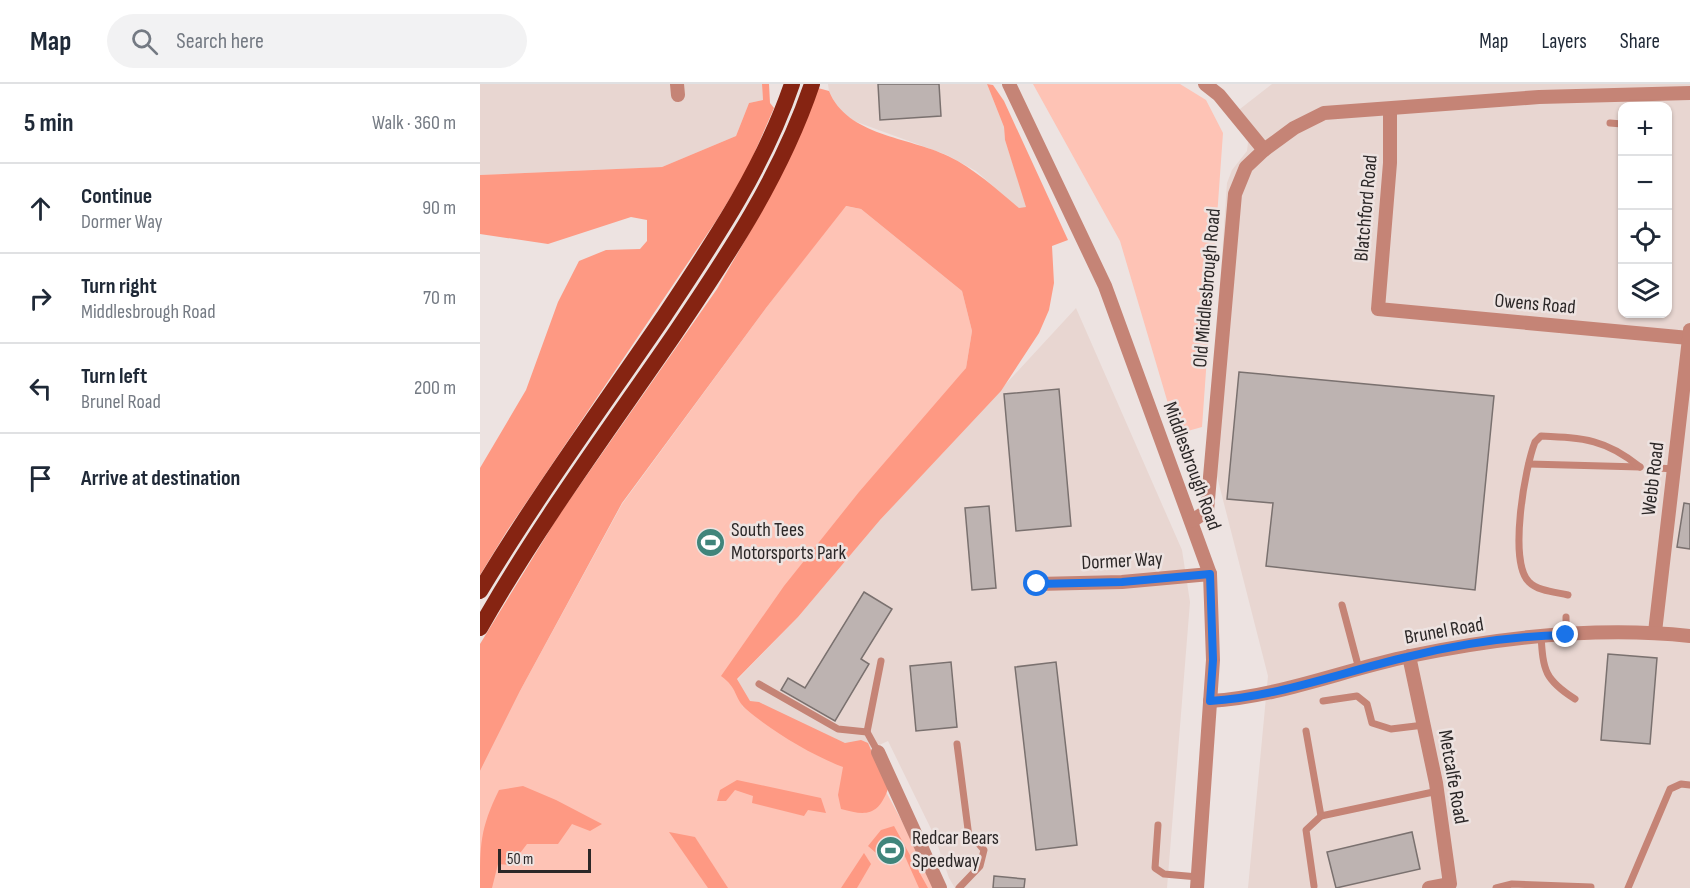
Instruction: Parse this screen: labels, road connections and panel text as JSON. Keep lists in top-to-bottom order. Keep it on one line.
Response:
{"streets":{"street":["Blatchford Road","Old Middlesbrough Road","Owens Road","Middlesbrough Road","Webb Road","Dormer Way","Brunel Road","Metcalfe Road"]},"crossings":[["Blatchford Road","Owens Road"],["Old Middlesbrough Road","Middlesbrough Road"],["Owens Road","Webb Road"],["Middlesbrough Road","Dormer Way"],["Middlesbrough Road","Brunel Road"],["Webb Road","Brunel Road"],["Brunel Road","Metcalfe Road"]],"places":{"sports":["South Tees Motorsports Park","Redcar Bears Speedway"]},"scale_bar":"50 m","page":{"header":"Map","search":"Search here","nav":["Map","Layers","Share"],"heading":["5 min","Walk · 360 m"],"map_buttons":["+","−"],"list":[["Continue","Dormer Way","90 m"],["Turn right","Middlesbrough Road","70 m"],["Turn left","Brunel Road","200 m"],"Arrive at destination"],"scale":"50 m"}}
